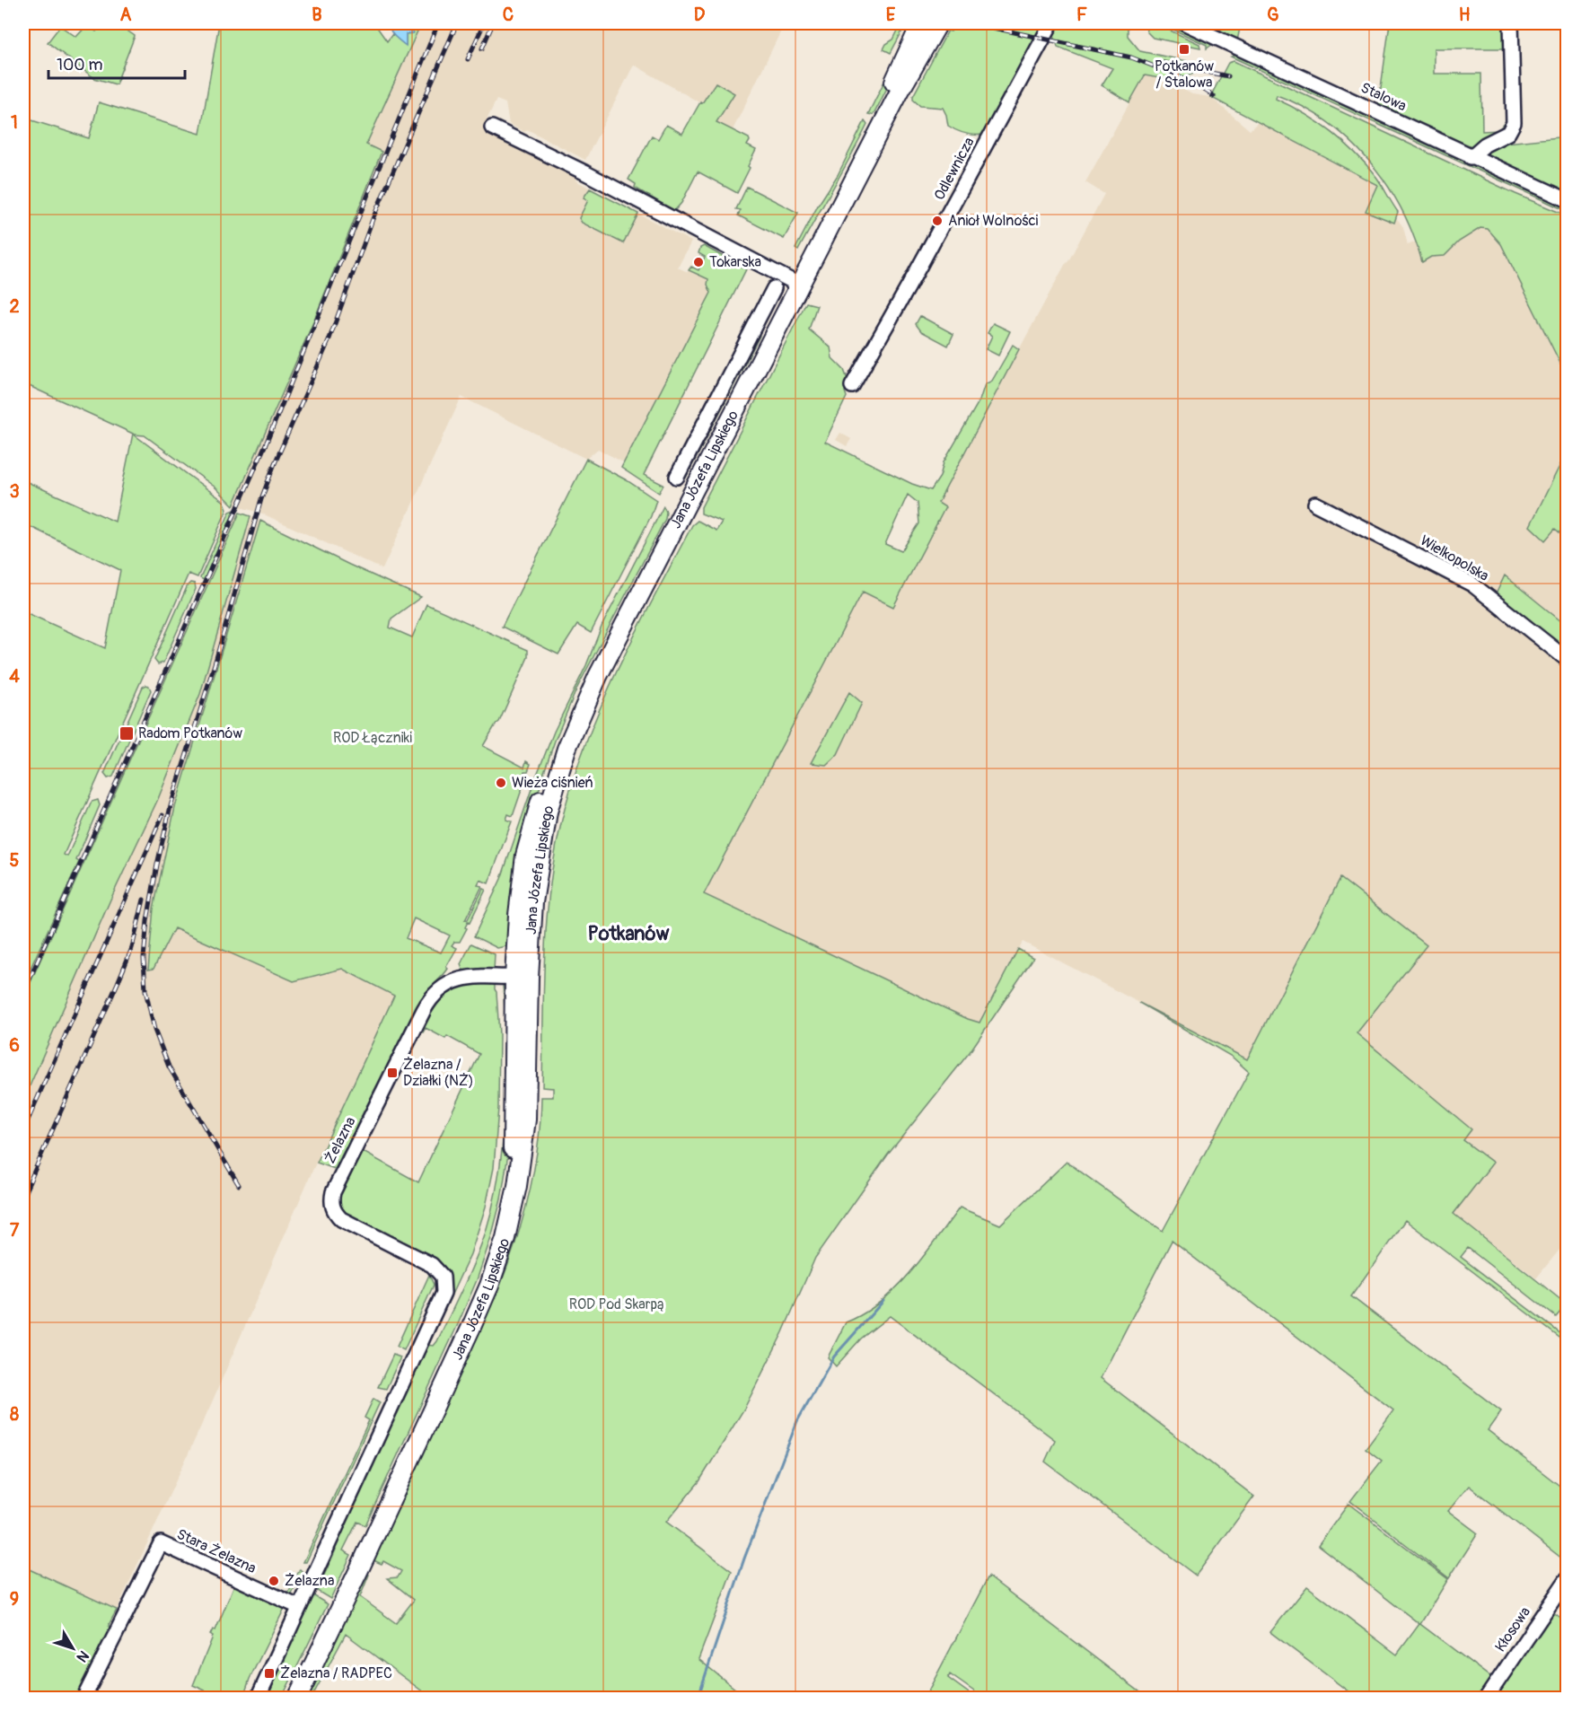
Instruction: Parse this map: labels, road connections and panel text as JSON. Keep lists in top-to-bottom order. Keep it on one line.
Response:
{"streets":{"main road":["Jana Józefa Lipskiego"],"street":["Stalowa","Odlewnicza","Wielkopolska","Żelazna","Stara Żelazna","Kłosowa"]},"crossings":[["Jana Józefa Lipskiego","Żelazna"],["Żelazna","Stara Żelazna"]],"districts":["Potkanów"],"parks":["ROD Łączniki","ROD Pod Skarpą"],"places":{"transit":["Potkanów / Stalowa","Radom Potkanów","Żelazna / Działki (NŻ)","Żelazna / RADPEC"],"other":["Anioł Wolności","Tokarska","Wieża ciśnień","Żelazna"]},"scale_bar":"100 m","north":"bottom right","grid":{"columns":["A","B","C","D","E","F","G","H"],"rows":["1","2","3","4","5","6","7","8","9"]}}
